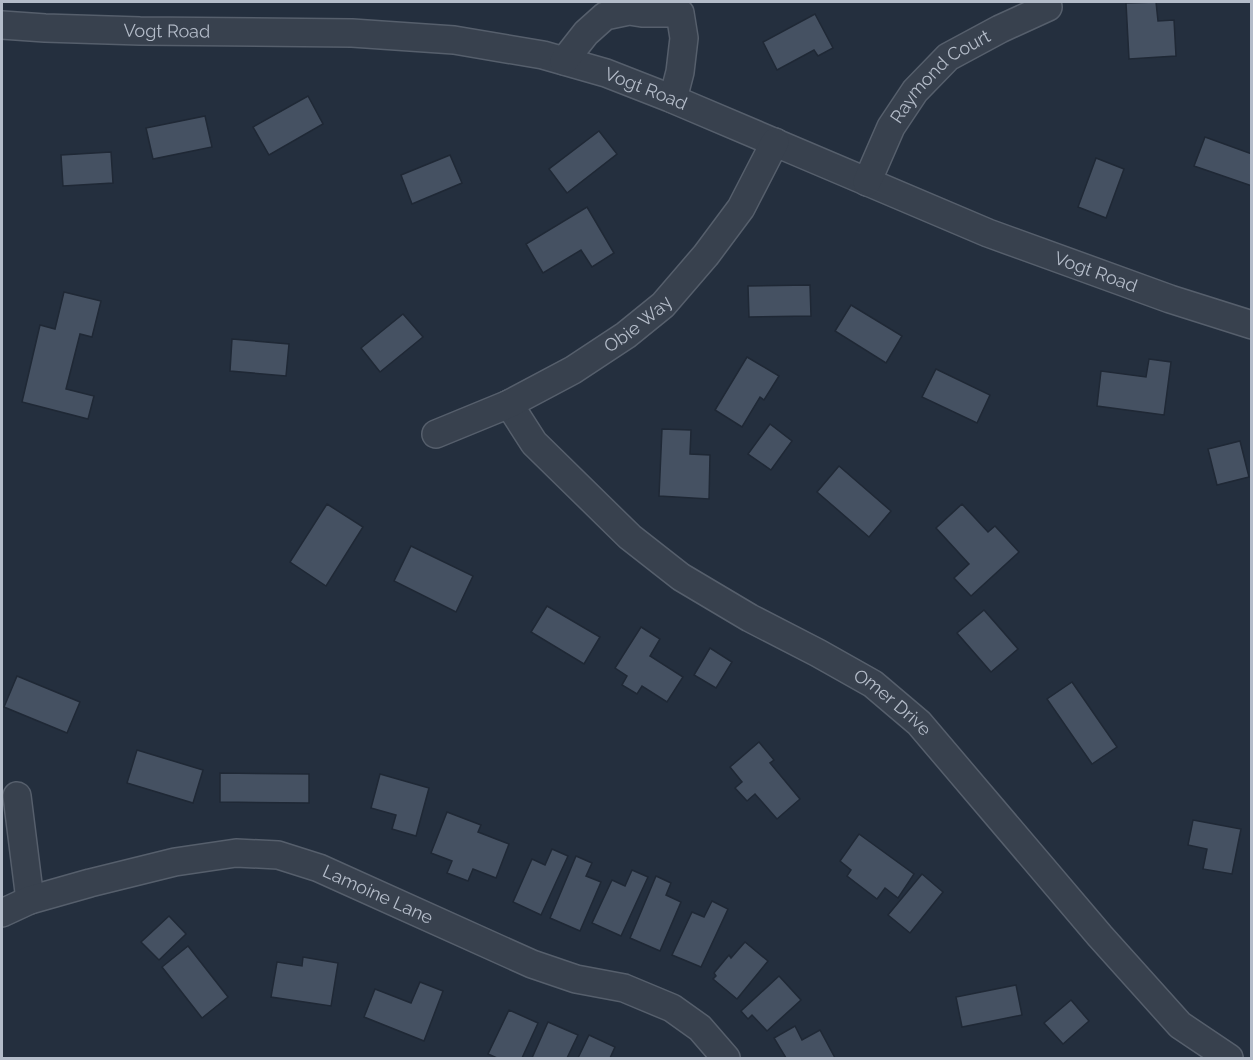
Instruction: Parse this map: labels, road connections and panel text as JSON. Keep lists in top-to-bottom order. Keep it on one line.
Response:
{"streets":{"street":["Vogt Road","Raymond Court","Obie Way","Omer Drive","Lamoine Lane"]},"crossings":[["Vogt Road","Raymond Court"],["Vogt Road","Obie Way"],["Obie Way","Omer Drive"]]}
